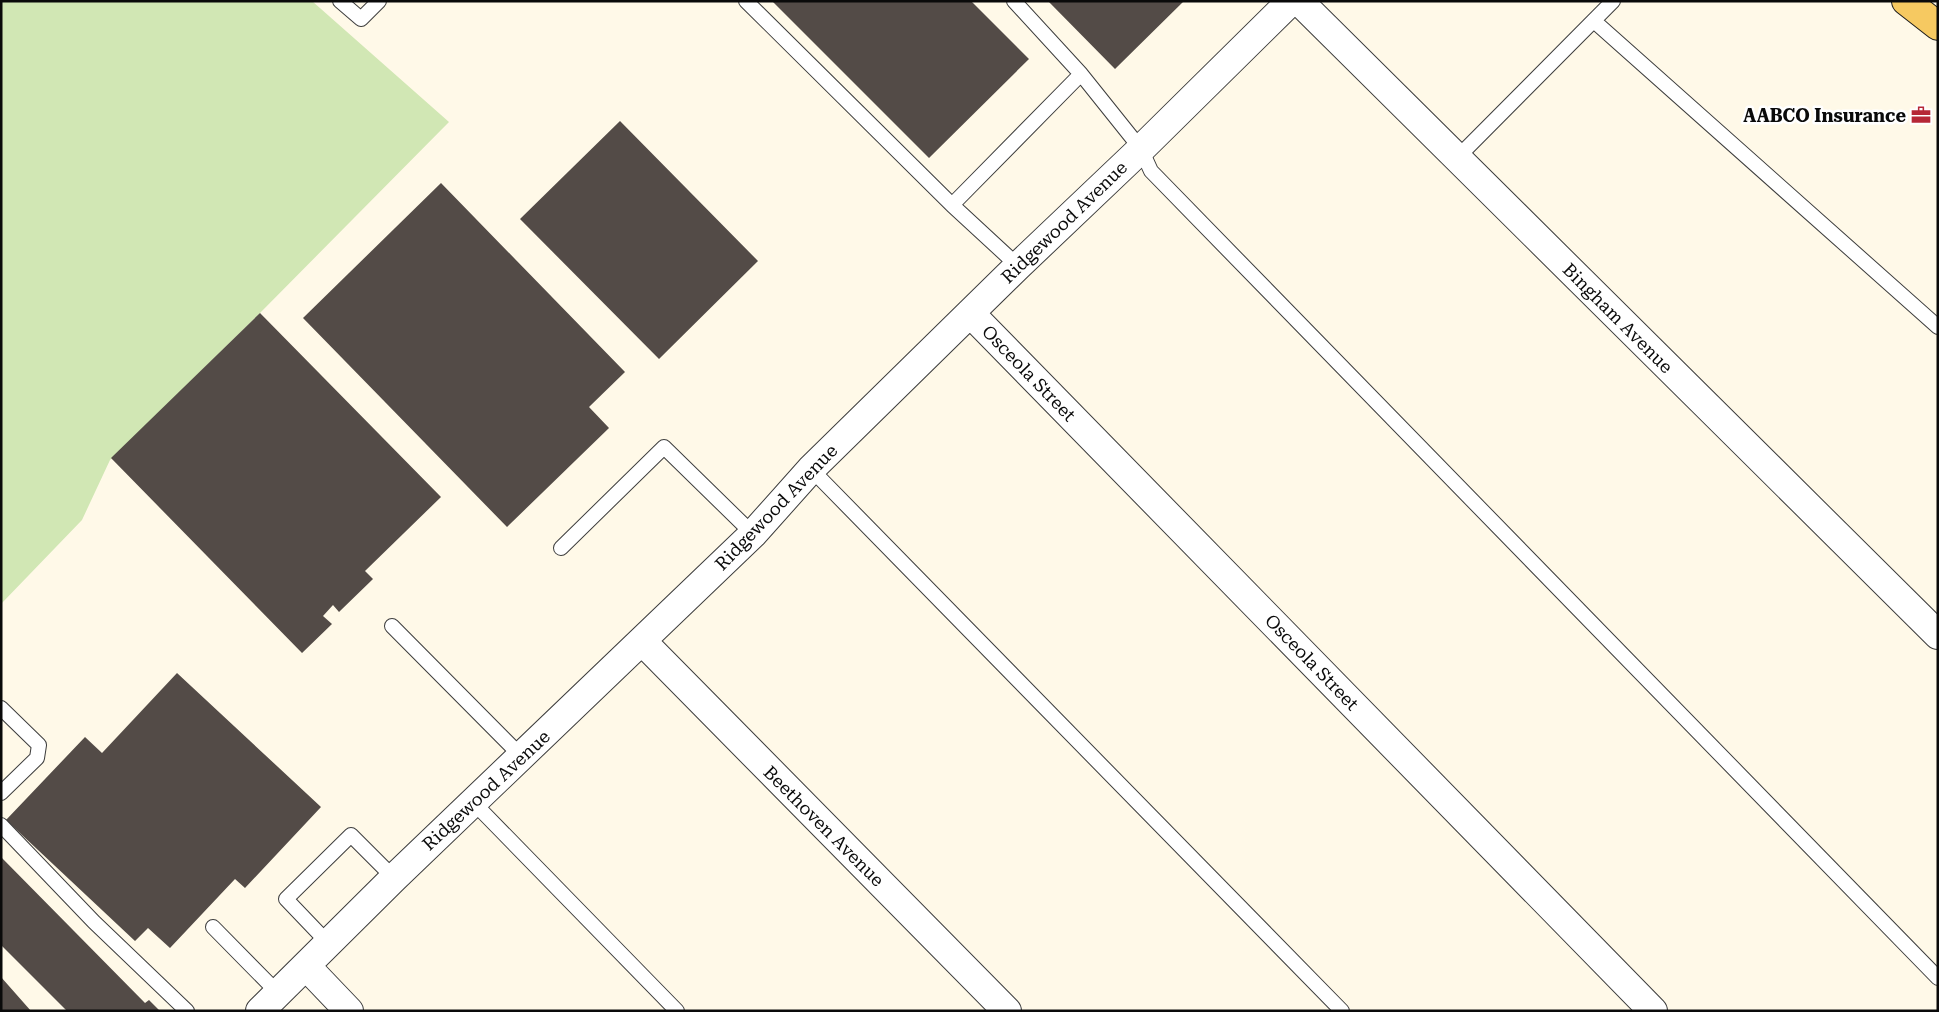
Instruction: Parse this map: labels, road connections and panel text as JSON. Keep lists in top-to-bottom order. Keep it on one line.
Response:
{"streets":{"street":["Ridgewood Avenue","Bingham Avenue","Osceola Street","Beethoven Avenue"]},"crossings":[["Ridgewood Avenue","Osceola Street"],["Ridgewood Avenue","Beethoven Avenue"]],"places":{"office":["AABCO Insurance"]}}
